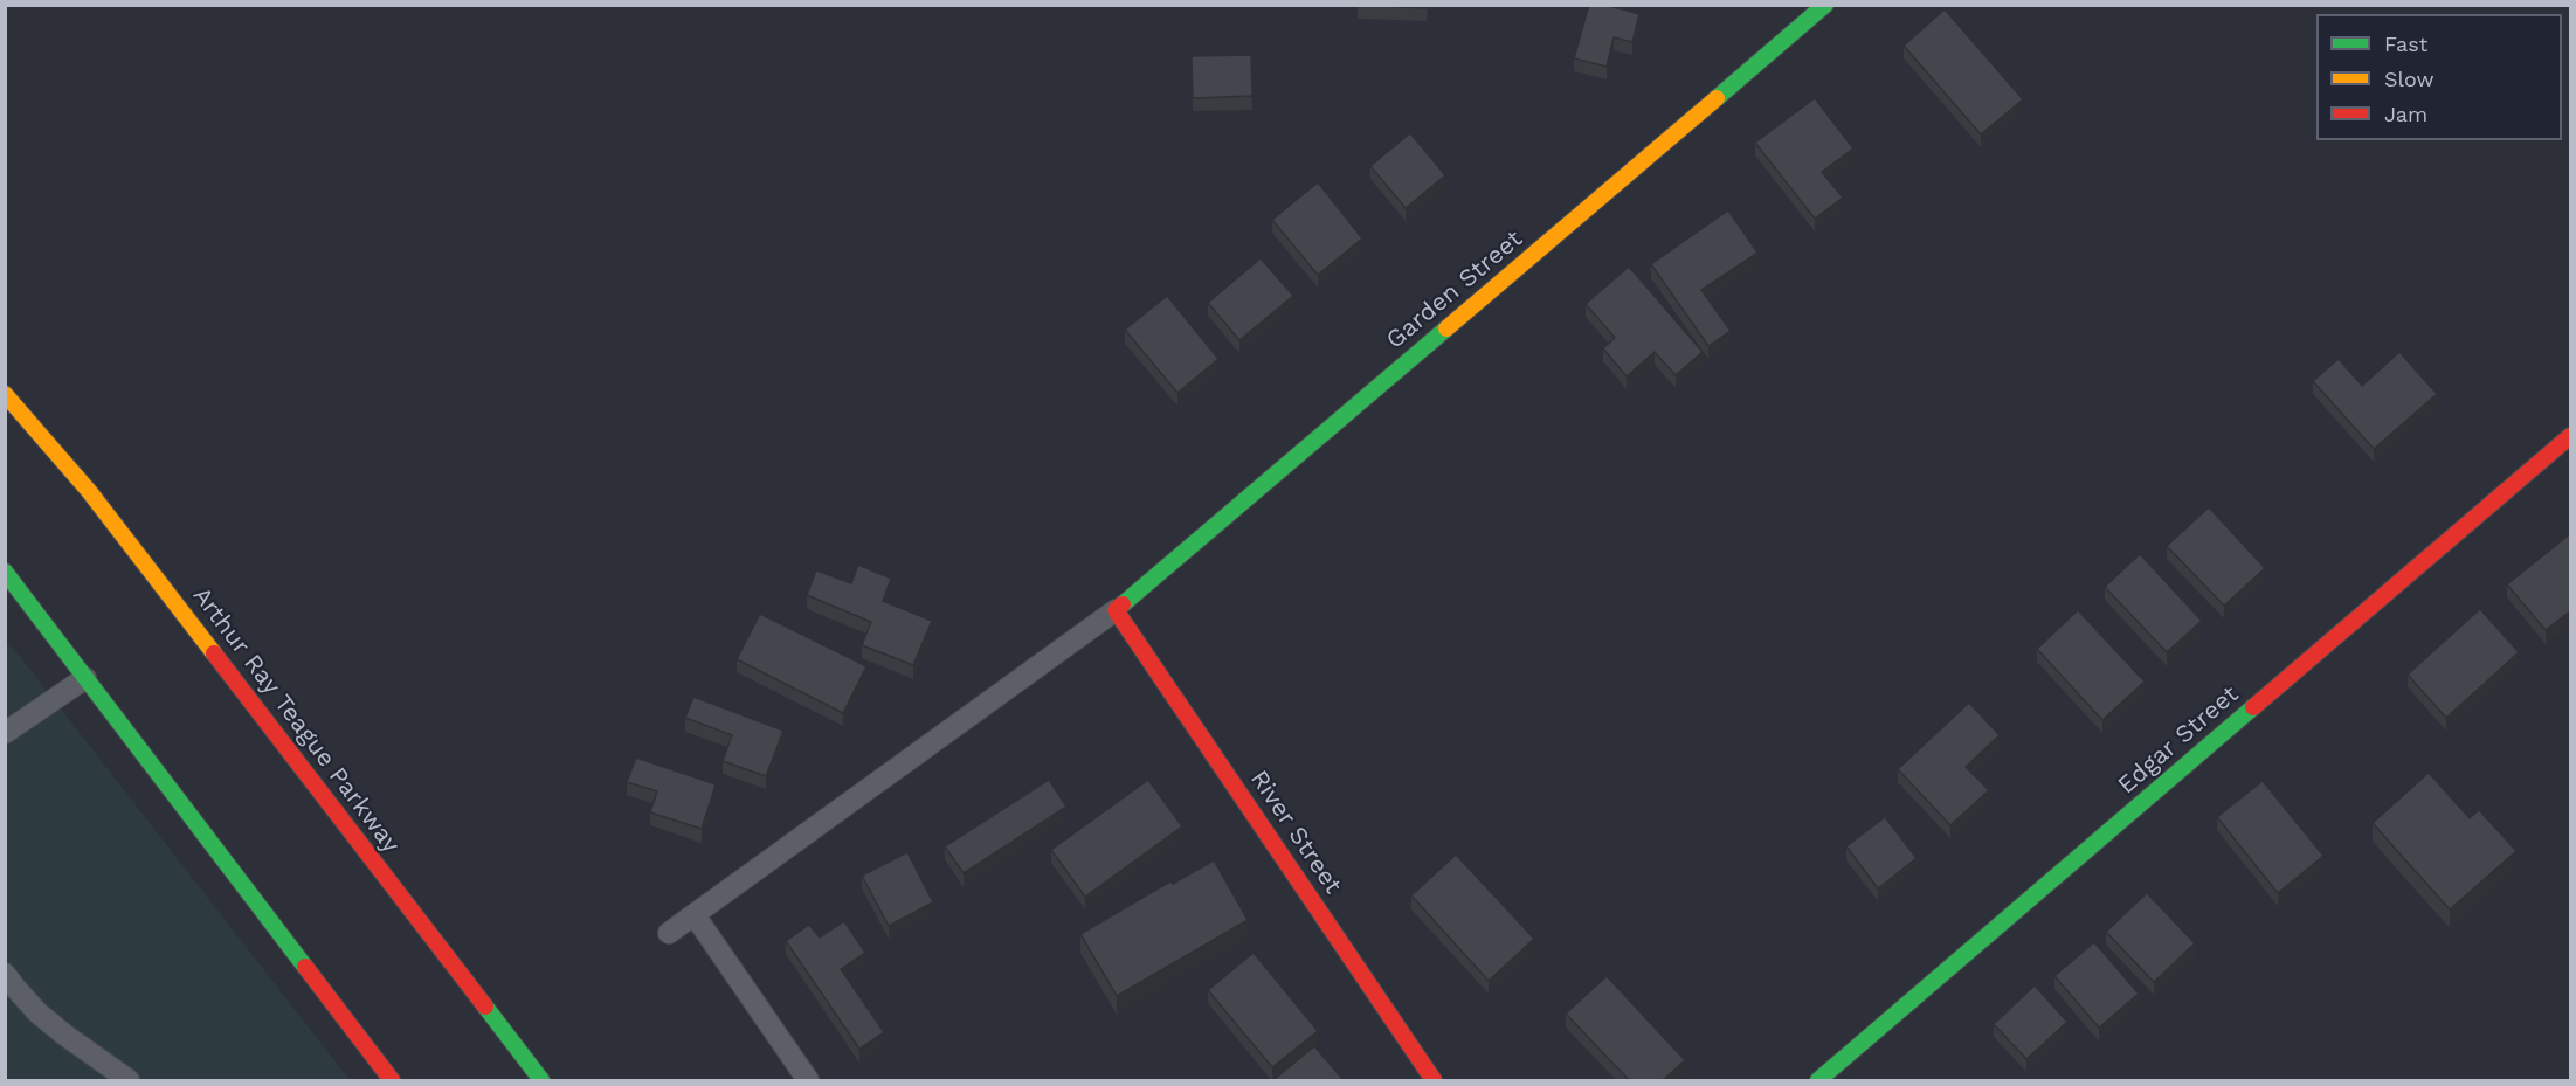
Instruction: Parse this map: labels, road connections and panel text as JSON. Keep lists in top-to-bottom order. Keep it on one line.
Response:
{"streets":{"street":["Garden Street","Arthur Ray Teague Parkway","Edgar Street","River Street"]},"crossings":[["Garden Street","River Street"]],"legend":["Fast","Slow","Jam"]}
